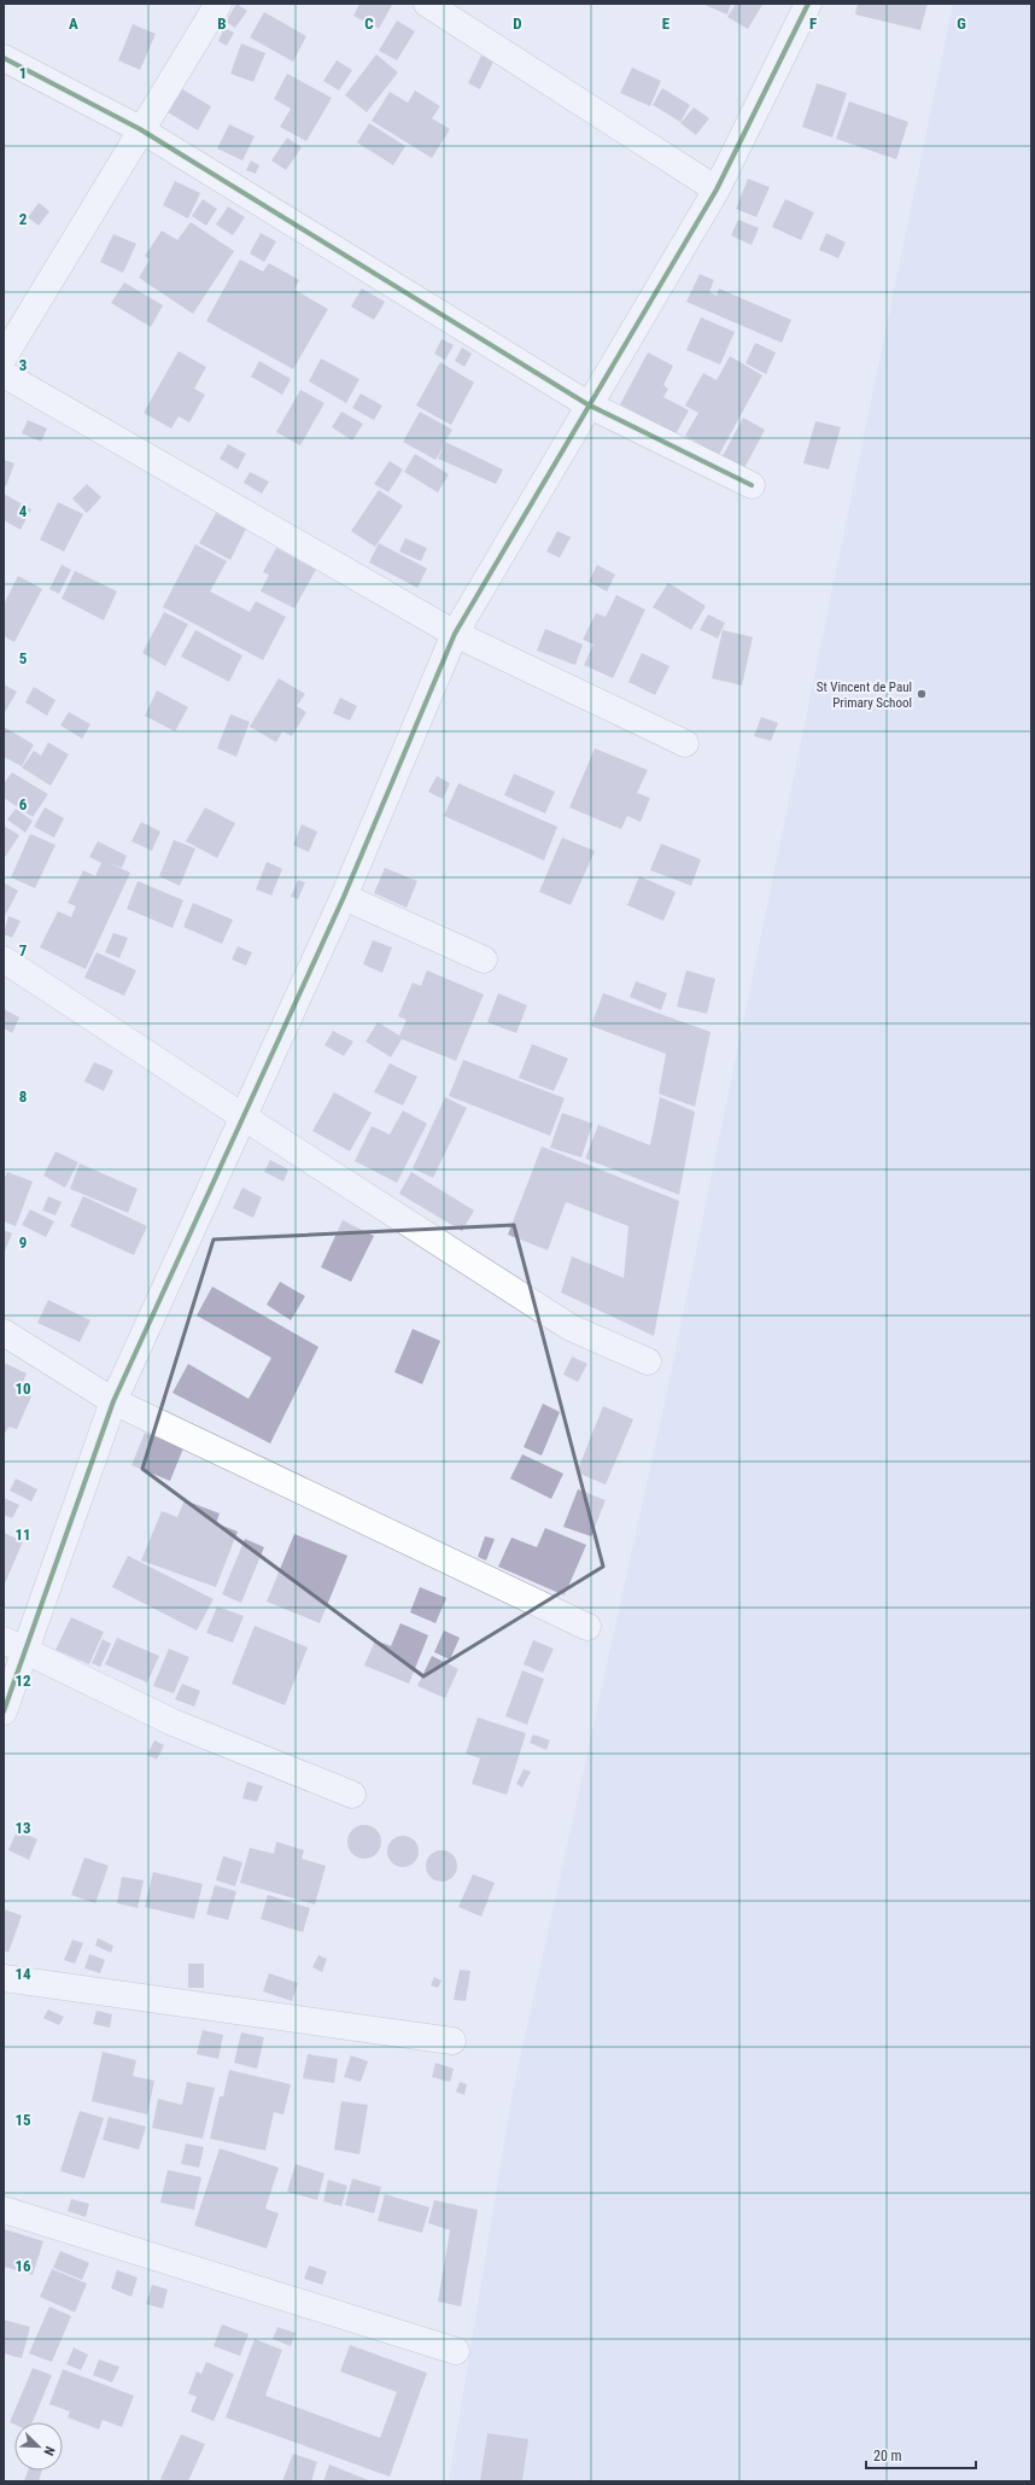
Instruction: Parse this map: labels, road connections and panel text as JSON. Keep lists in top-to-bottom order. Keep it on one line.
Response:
{"places":["St Vincent de Paul Primary School"],"scale_bar":"20 m","north":"bottom right","grid":{"columns":["A","B","C","D","E","F","G"],"rows":["1","2","3","4","5","6","7","8","9","10","11","12","13","14","15","16"]}}
